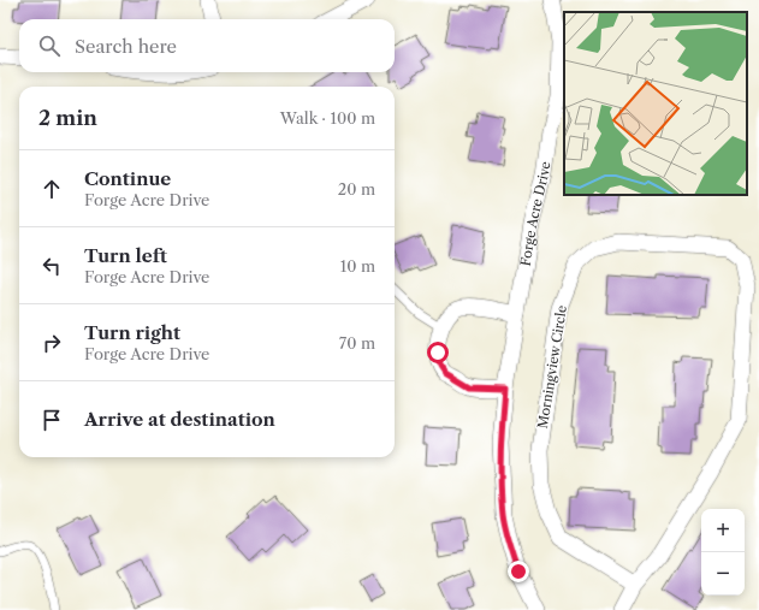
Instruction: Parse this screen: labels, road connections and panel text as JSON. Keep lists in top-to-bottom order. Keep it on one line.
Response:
{"streets":{"street":["Forge Acre Drive","Morningview Circle"]},"page":{"search":"Search here","heading":["2 min","Walk · 100 m"],"list":[["Continue","Forge Acre Drive","20 m"],["Turn left","Forge Acre Drive","10 m"],["Turn right","Forge Acre Drive","70 m"],"Arrive at destination"],"map_buttons":["+","−"]}}
